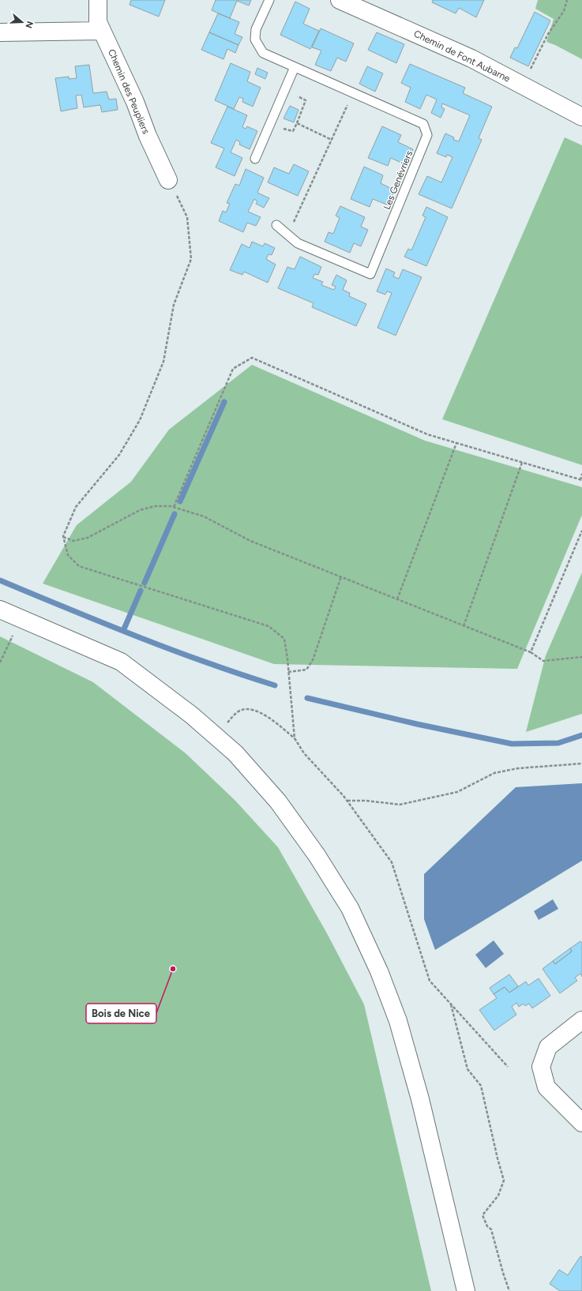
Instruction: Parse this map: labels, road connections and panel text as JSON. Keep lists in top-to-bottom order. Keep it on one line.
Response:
{"streets":{"street":["Chemin de Font Aubarne","Chemin des Peupliers"],"lane":["Les Genévriers"]},"places":["Bois de Nice"],"north":"right"}
